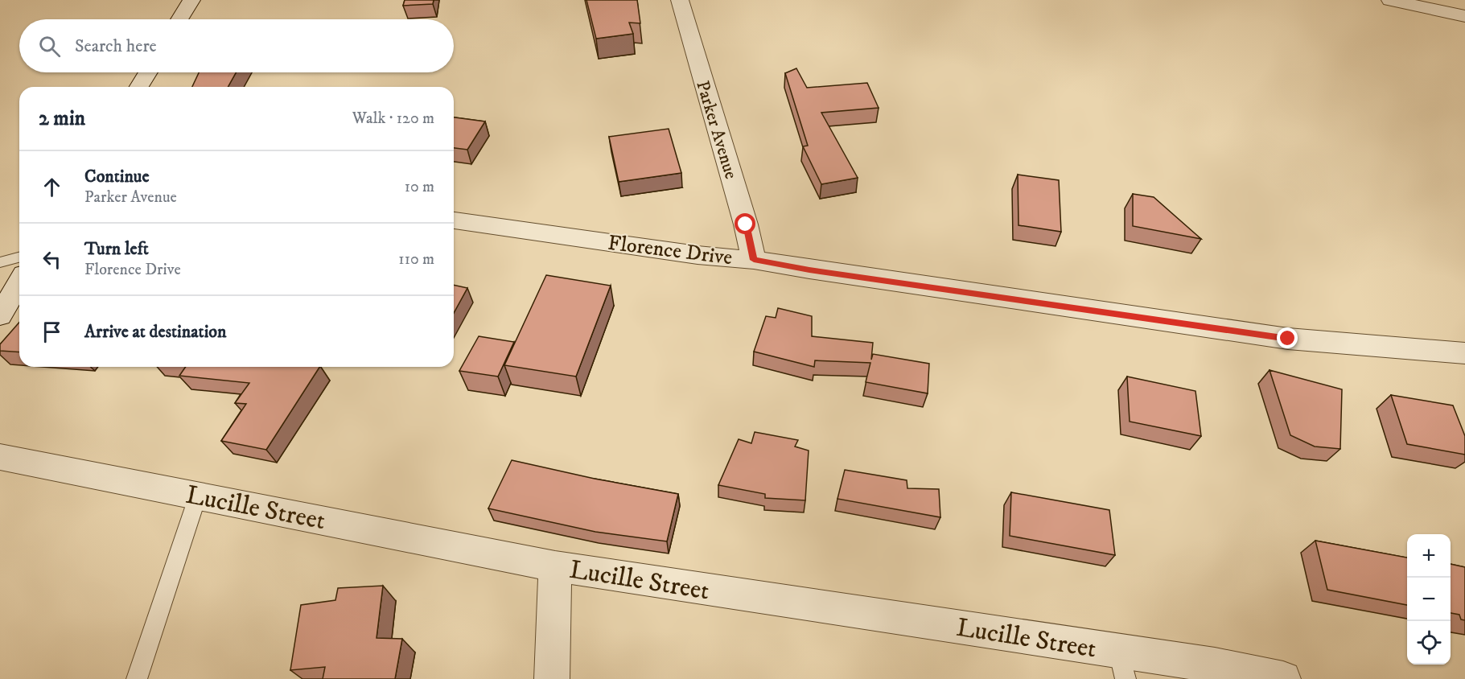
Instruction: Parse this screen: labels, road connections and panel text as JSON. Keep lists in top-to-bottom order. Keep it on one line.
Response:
{"streets":{"street":["Parker Avenue","Florence Drive","Lucille Street"]},"crossings":[["Parker Avenue","Florence Drive"]],"page":{"search":"Search here","heading":["2 min","Walk · 120 m"],"list":[["Continue","Parker Avenue","10 m"],["Turn left","Florence Drive","110 m"],"Arrive at destination"],"map_buttons":["+","−"]}}
